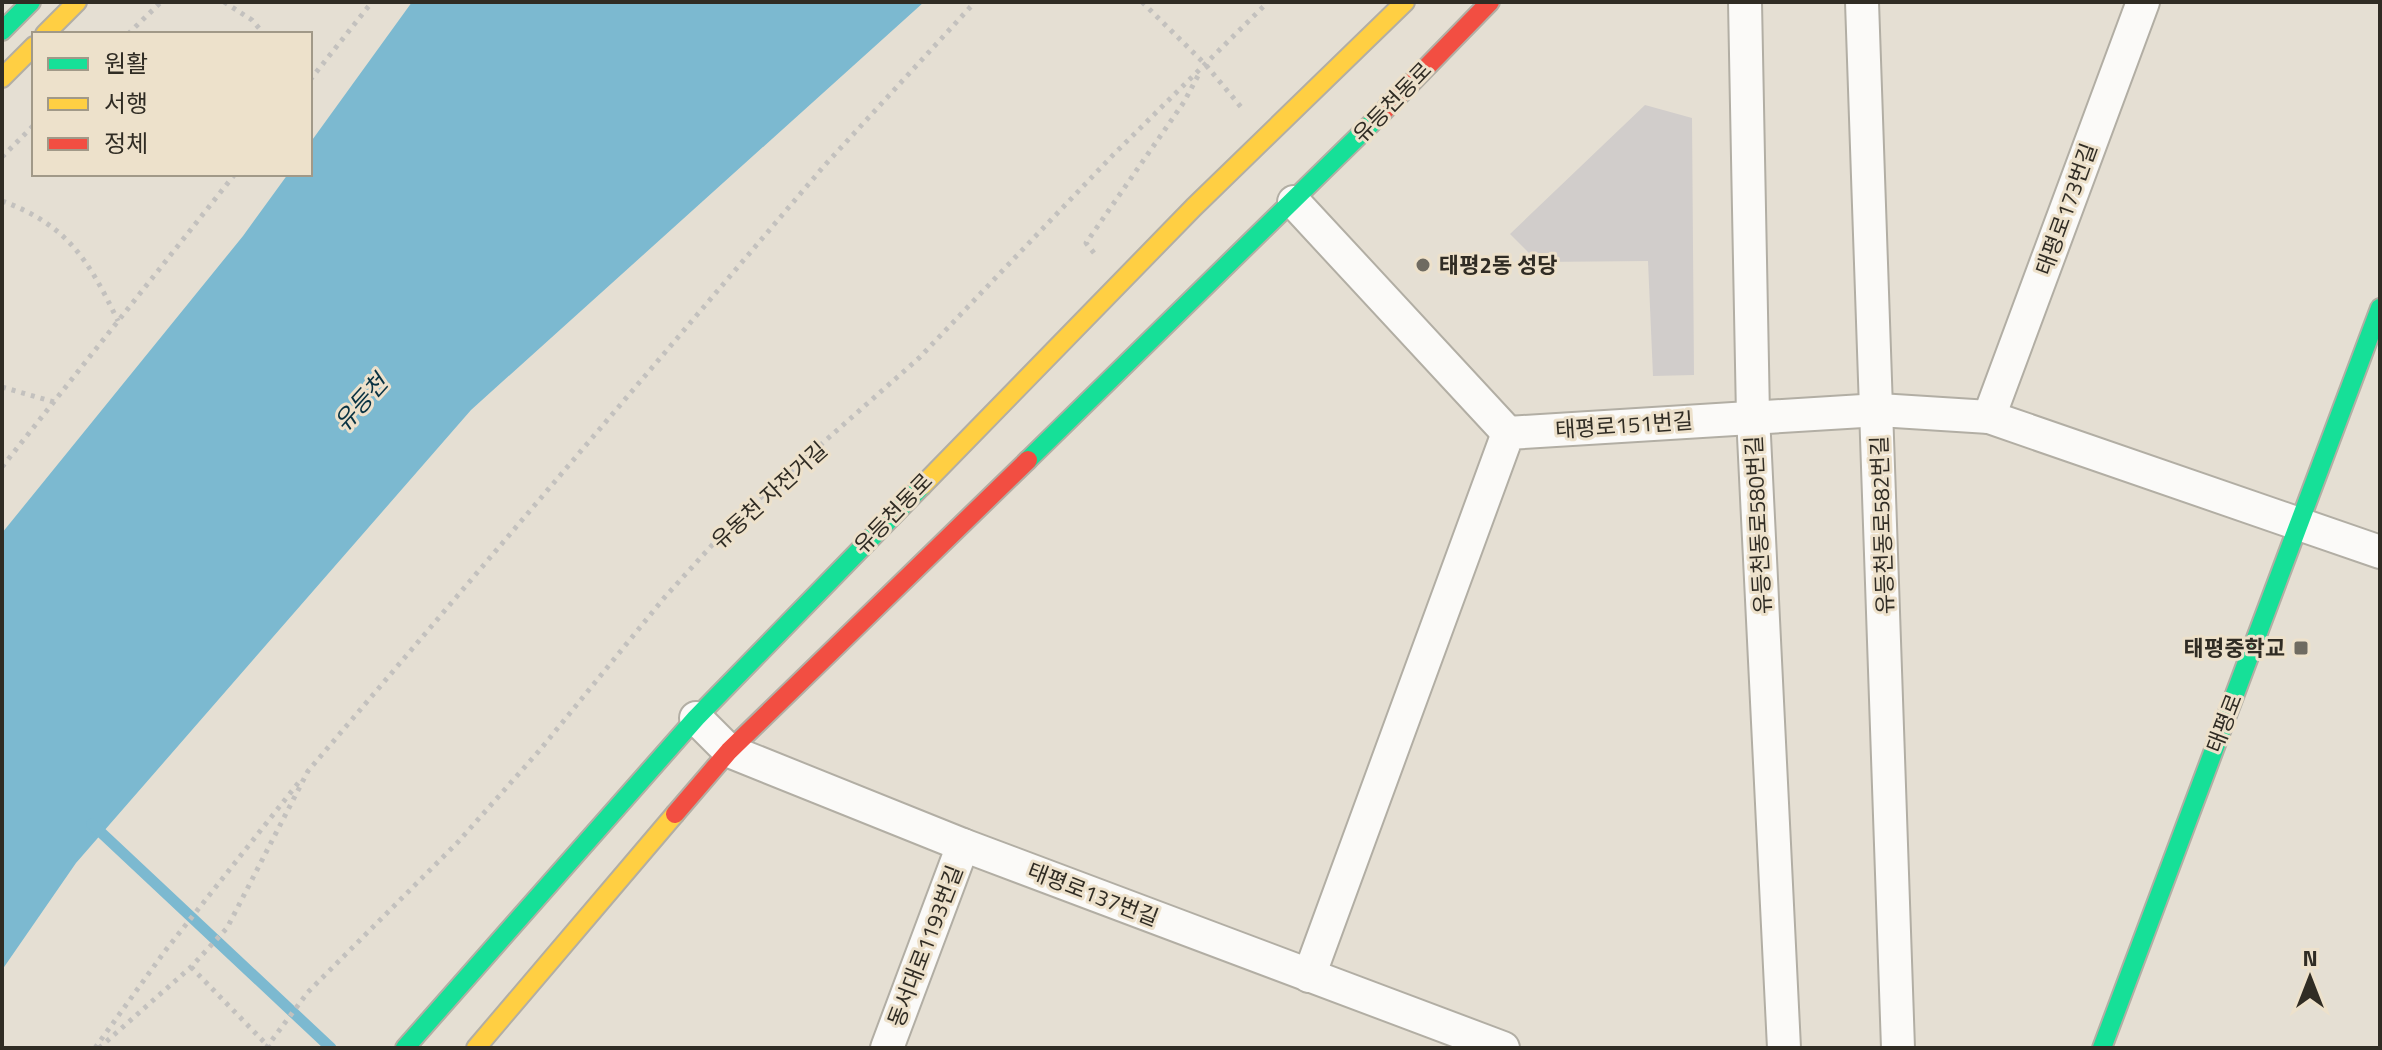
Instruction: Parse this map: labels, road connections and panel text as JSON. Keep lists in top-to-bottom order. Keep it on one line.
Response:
{"streets":{"main road":["유등천동로","태평로"],"street":["태평로173번길","태평로151번길","유등천동로580번길","유등천동로582번길","태평로137번길","동서대로1193번길"],"path":["유동천 자전거길"]},"crossings":[["유등천동로","태평로137번길"],["태평로173번길","태평로151번길"],["태평로151번길","유등천동로580번길"],["태평로151번길","유등천동로582번길"],["태평로151번길","태평로"],["태평로137번길","동서대로1193번길"]],"water":["유등천"],"places":{"other":["태평2동 성당"],"transit":["태평중학교"]},"legend":["원활","서행","정체"],"north":"top"}
